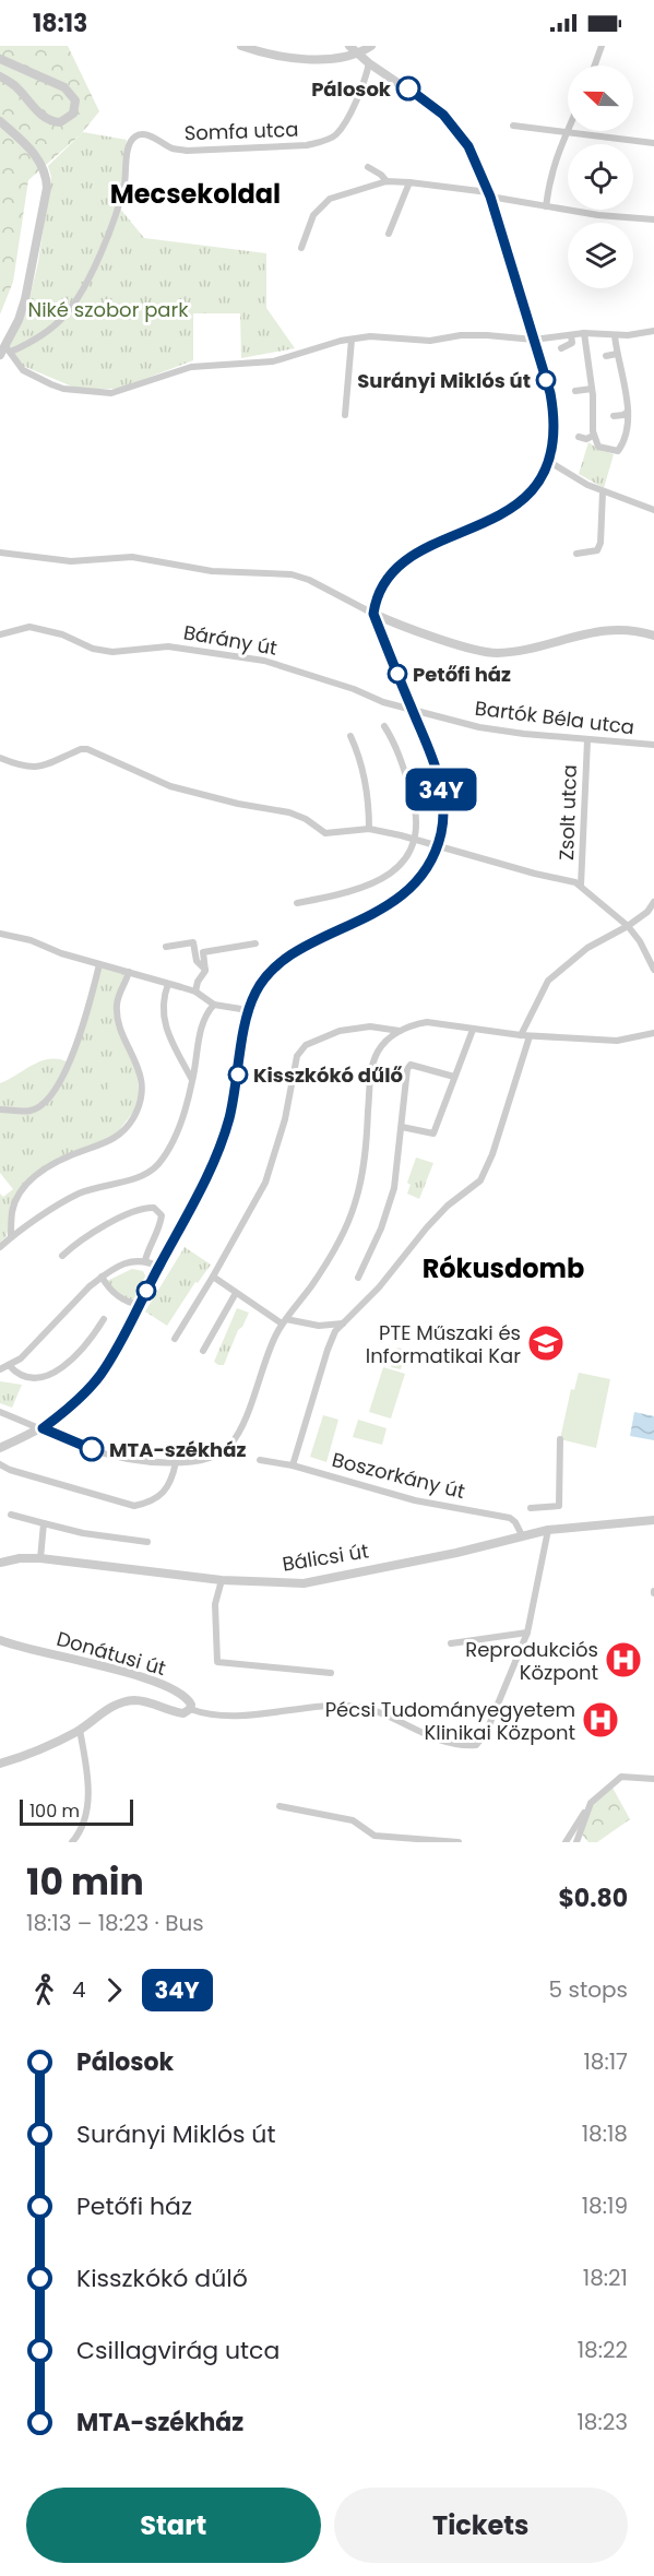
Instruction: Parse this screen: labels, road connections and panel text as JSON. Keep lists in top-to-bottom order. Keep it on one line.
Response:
{"streets":{"street":["Somfa utca","Bárány út","Bartók Béla utca","Zsolt utca","Boszorkány út","Bálicsi út","Donátusi út"]},"crossings":[["Bárány út","Bartók Béla utca"],["Bartók Béla utca","Zsolt utca"],["Boszorkány út","Bálicsi út"]],"districts":["Mecsekoldal","Rókusdomb"],"parks":["Niké szobor park"],"places":{"other":["Pálosok","Surányi Miklós út","Petőfi ház","Kisszkókó dűlő","MTA-székház"],"school or university":["PTE Műszaki és Informatikai Kar"],"hospital":["Reprodukciós Központ","Pécsi Tudományegyetem Klinikai Központ"]},"lines":["bus line 34Y"],"scale_bar":"100 m","north":"left","page":{"status":"18:13","on_map":"34Y","scale":"100 m","heading":["10 min","18:13 – 18:23 · Bus","$0.80"],"legs":["4","34Y","5 stops"],"list":[{"name":"Pálosok","value":"18:17"},{"name":"Surányi Miklós út","value":"18:18"},{"name":"Petőfi ház","value":"18:19"},{"name":"Kisszkókó dűlő","value":"18:21"},{"name":"Csillagvirág utca","value":"18:22"},{"name":"MTA-székház","value":"18:23"}],"buttons":["Start","Tickets"]}}
